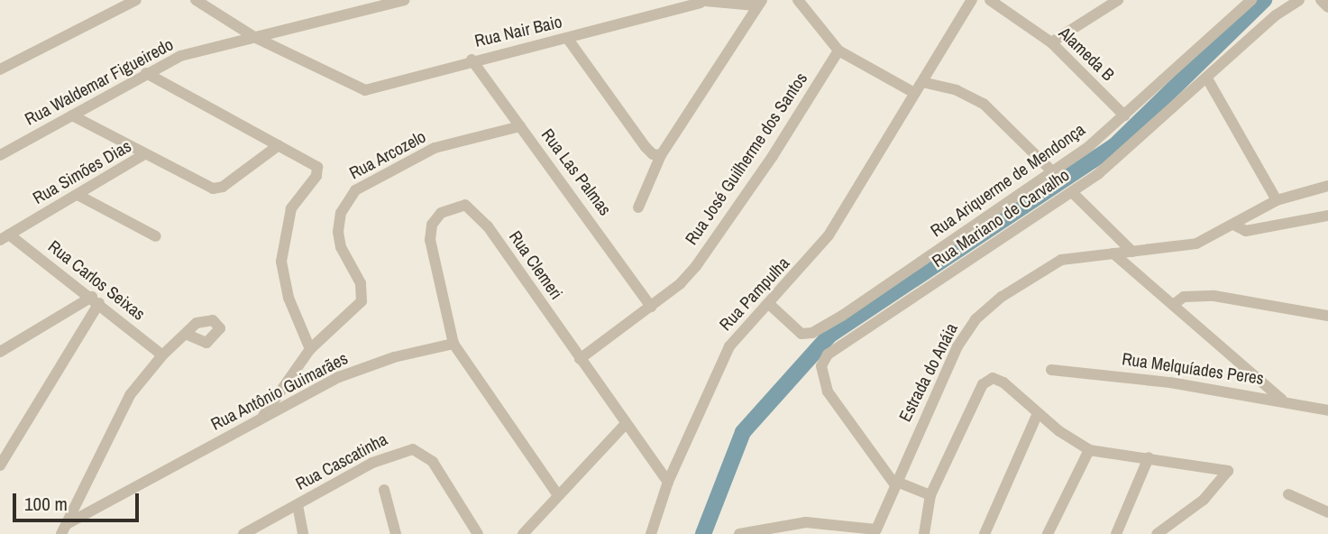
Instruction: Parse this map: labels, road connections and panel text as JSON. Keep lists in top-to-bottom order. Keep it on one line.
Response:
{"streets":{"street":["Rua Nair Baio","Alameda B","Rua Waldemar Figueiredo","Rua Arcozelo","Rua José Guilherme dos Santos","Rua Simões Dias","Rua Las Palmas","Rua Ariquerme de Mendonça","Rua Mariano de Carvalho","Rua Clemeri","Rua Carlos Seixas","Rua Pampulha","Rua Melquíades Peres","Estrada do Anáia","Rua Antônio Guimarães","Rua Cascatinha"]},"crossings":[["Rua Nair Baio","Rua Waldemar Figueiredo"],["Rua Nair Baio","Rua Las Palmas"],["Alameda B","Rua Ariquerme de Mendonça"],["Rua Arcozelo","Rua Las Palmas"],["Rua Arcozelo","Rua Antônio Guimarães"],["Rua José Guilherme dos Santos","Rua Las Palmas"],["Rua José Guilherme dos Santos","Rua Clemeri"],["Rua Simões Dias","Rua Carlos Seixas"],["Rua Ariquerme de Mendonça","Rua Pampulha"],["Rua Mariano de Carvalho","Estrada do Anáia"],["Rua Clemeri","Rua Pampulha"],["Rua Clemeri","Rua Antônio Guimarães"]],"scale_bar":"100 m"}
